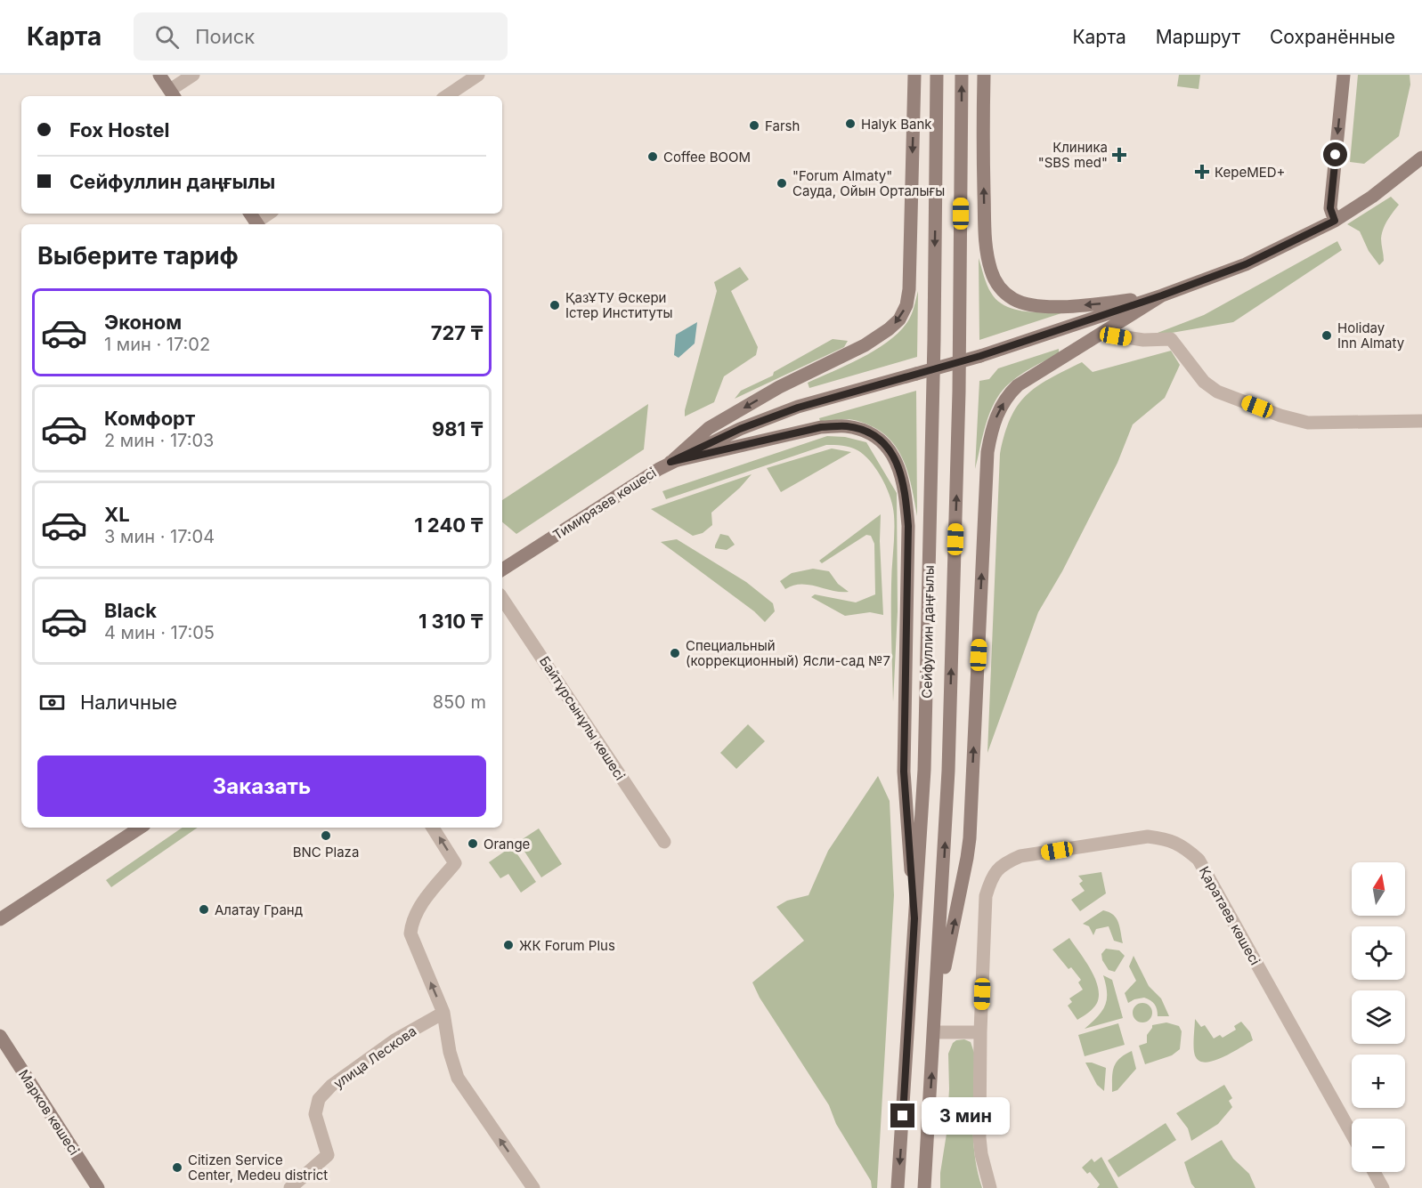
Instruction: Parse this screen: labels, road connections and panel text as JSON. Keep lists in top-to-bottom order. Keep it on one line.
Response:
{"streets":{"main road":["Тимирязев көшесі","Сейфуллин даңғылы","Марков көшесі"],"street":["Байтұрсынұлы көшесі","Қаратаев көшесі","улица Лескова"]},"places":{"other":["Halyk Bank","Farsh","Coffee BOOM","\"Forum Almaty\" Сауда, Ойын Орталығы","ҚазҰТУ Әскери Істер Институты","Holiday Inn Almaty","Специальный (коррекционный) Ясли-сад №7","BNC Plaza","Orange","Алатау Гранд","ЖК Forum Plus","Citizen Service Center, Medeu district"],"health":["Клиника \"SBS med\"","КереMED+"]},"north":"top","page":{"header":"Карта","search":"Поиск","nav":["Карта","Маршрут","Сохранённые"],"banner":["Fox Hostel","Сейфуллин даңғылы"],"heading":"Выберите тариф","list":[{"name":"Эконом","note":"1 мин · 17:02","value":"727 ₸"},{"name":"Комфорт","note":"2 мин · 17:03","value":"981 ₸"},{"name":"XL","note":"3 мин · 17:04","value":"1 240 ₸"},{"name":"Black","note":"4 мин · 17:05","value":"1 310 ₸"}],"pay":["Наличные","850 m"],"buttons":"Заказать","map_buttons":["+","−"],"bubble":"3 мин"}}
